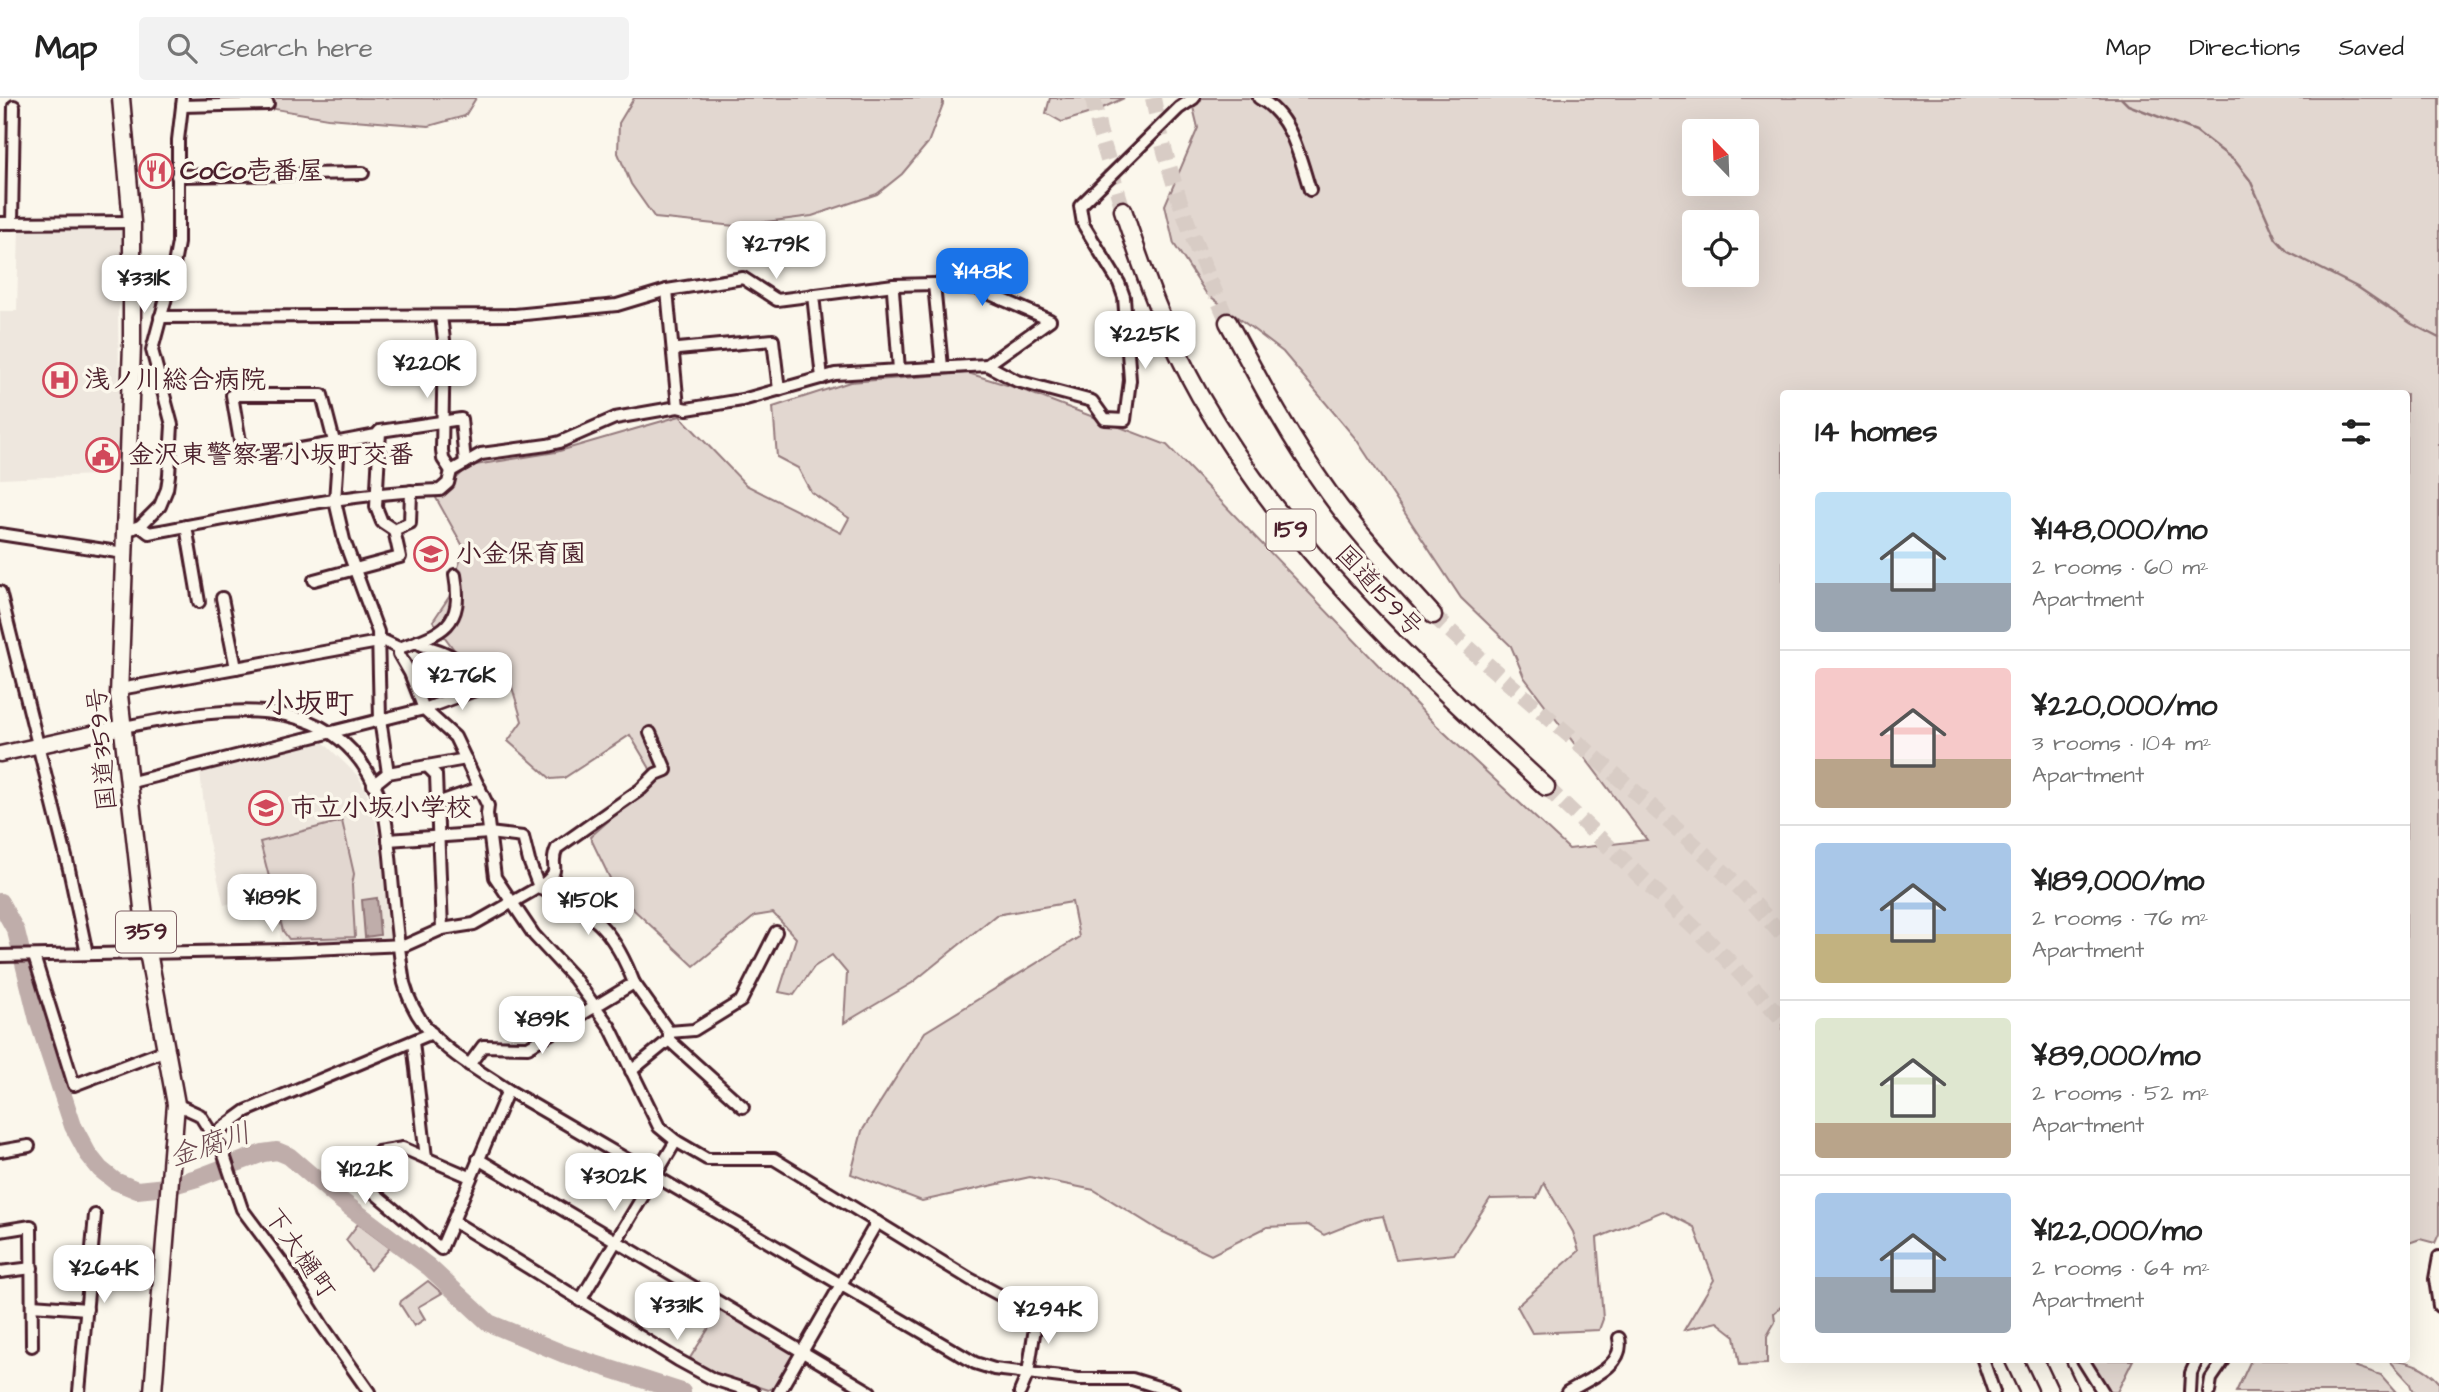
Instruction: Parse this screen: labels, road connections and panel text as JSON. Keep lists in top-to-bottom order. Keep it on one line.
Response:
{"streets":{"highway":["159","国道159号","国道359号","359"],"street":["下大樋町"]},"crossings":[["国道359号","下大樋町"]],"districts":["小坂町"],"water":["金腐川"],"places":{"restaurant":["CoCo壱番屋"],"hospital":["浅ノ川総合病院"],"public building":["金沢東警察署小坂町交番"],"school or university":["小金保育園","市立小坂小学校"]},"north":"top left","page":{"header":"Map","search":"Search here","nav":["Map","Directions","Saved"],"price":["¥279K","¥148K","¥331K","¥225K","¥220K","¥276K","¥189K","¥150K","¥89K","¥122K","¥302K","¥264K","¥331K","¥294K"],"heading":"14 homes","list":[{"name":"¥148,000/mo","note":"2 rooms · 60 m² · Apartment"},{"name":"¥220,000/mo","note":"3 rooms · 104 m² · Apartment"},{"name":"¥189,000/mo","note":"2 rooms · 76 m² · Apartment"},{"name":"¥89,000/mo","note":"2 rooms · 52 m² · Apartment"},{"name":"¥122,000/mo","note":"2 rooms · 64 m² · Apartment"}]}}
